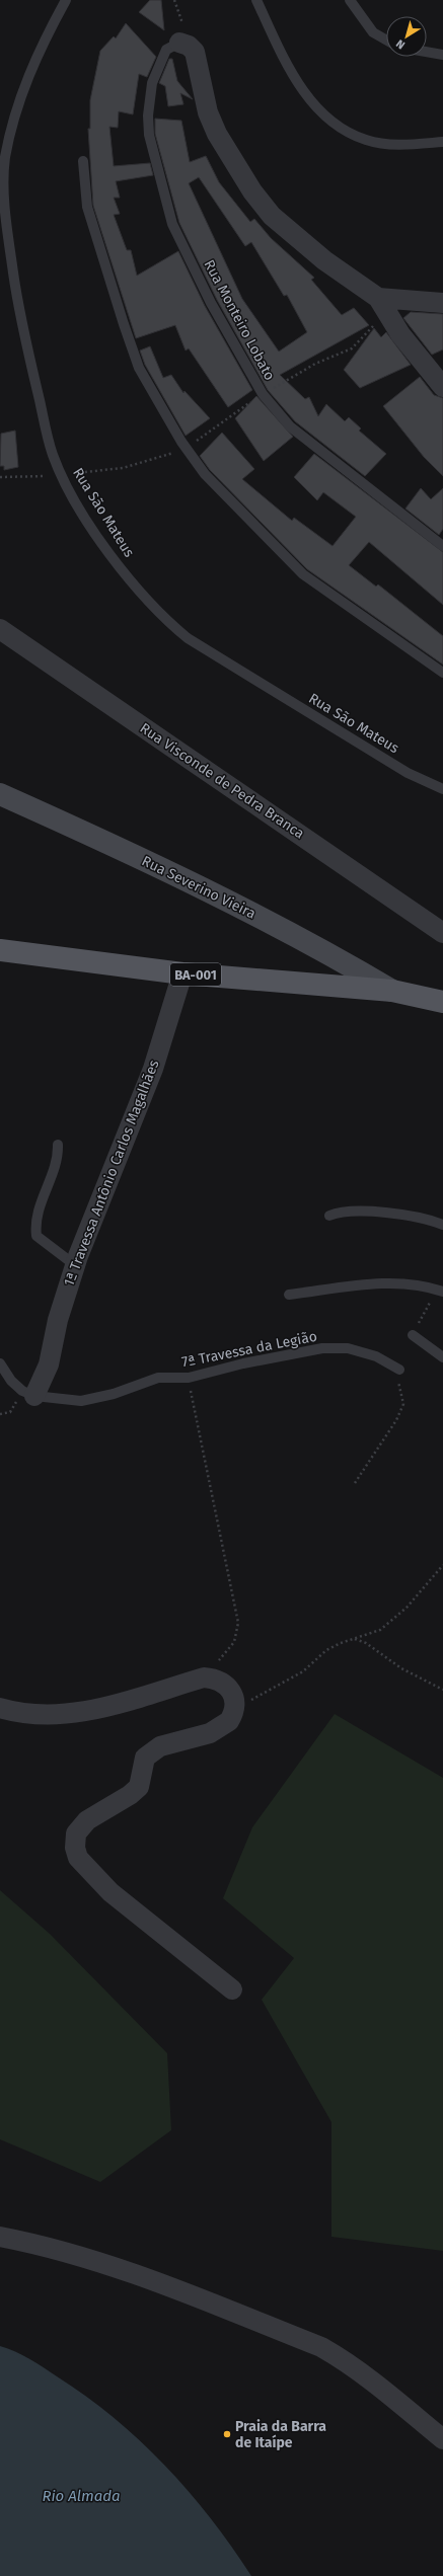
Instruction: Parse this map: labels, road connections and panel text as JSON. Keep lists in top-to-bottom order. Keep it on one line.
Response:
{"streets":{"main road":["Rua Severino Vieira","BA-001"],"street":["Rua Visconde de Pedra Branca","1ª Travessa Antônio Carlos Magalhães"],"lane":["Rua Monteiro Lobato","Rua São Mateus","7ª Travessa da Legião"]},"crossings":[["Rua Severino Vieira","BA-001"],["BA-001","1ª Travessa Antônio Carlos Magalhães"],["1ª Travessa Antônio Carlos Magalhães","7ª Travessa da Legião"]],"water":["Rio Almada"],"places":["Praia da Barra de Itaípe"],"north":"bottom left"}
